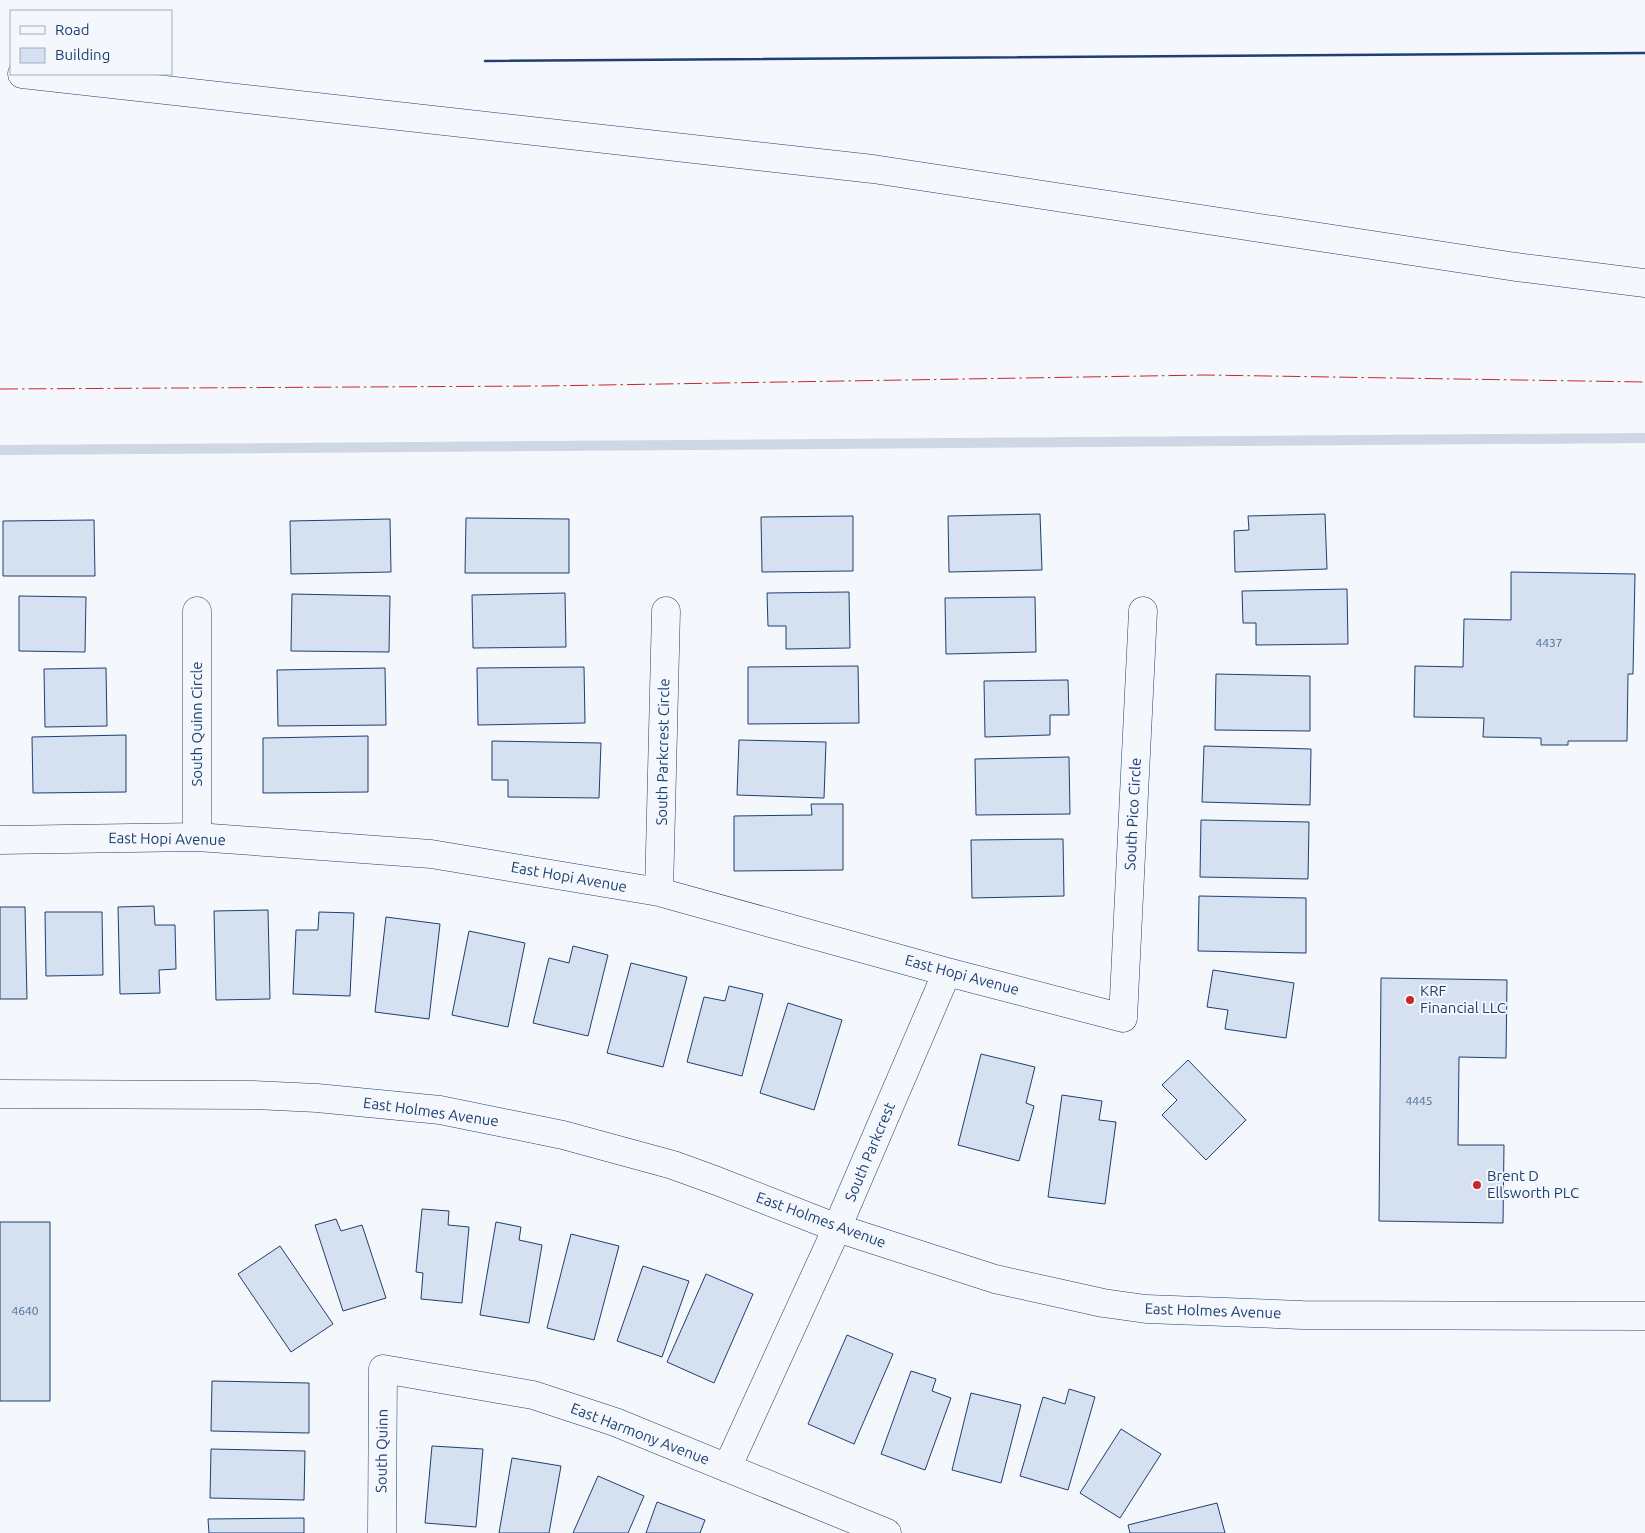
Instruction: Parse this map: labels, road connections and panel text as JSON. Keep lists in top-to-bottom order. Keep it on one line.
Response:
{"streets":{"main road":["South Quinn Circle","South Parkcrest Circle","South Pico Circle","East Hopi Avenue","East Holmes Avenue","South Parkcrest","East Harmony Avenue","South Quinn"]},"crossings":[["South Quinn Circle","East Hopi Avenue"],["South Parkcrest Circle","East Hopi Avenue"],["South Pico Circle","East Hopi Avenue"],["East Hopi Avenue","South Parkcrest"],["East Holmes Avenue","South Parkcrest"],["South Parkcrest","East Harmony Avenue"],["East Harmony Avenue","South Quinn"]],"places":["KRF Financial LLC","Brent D Ellsworth PLC"],"house_numbers":["4437","4445","4640"],"legend":["Road","Building"]}
